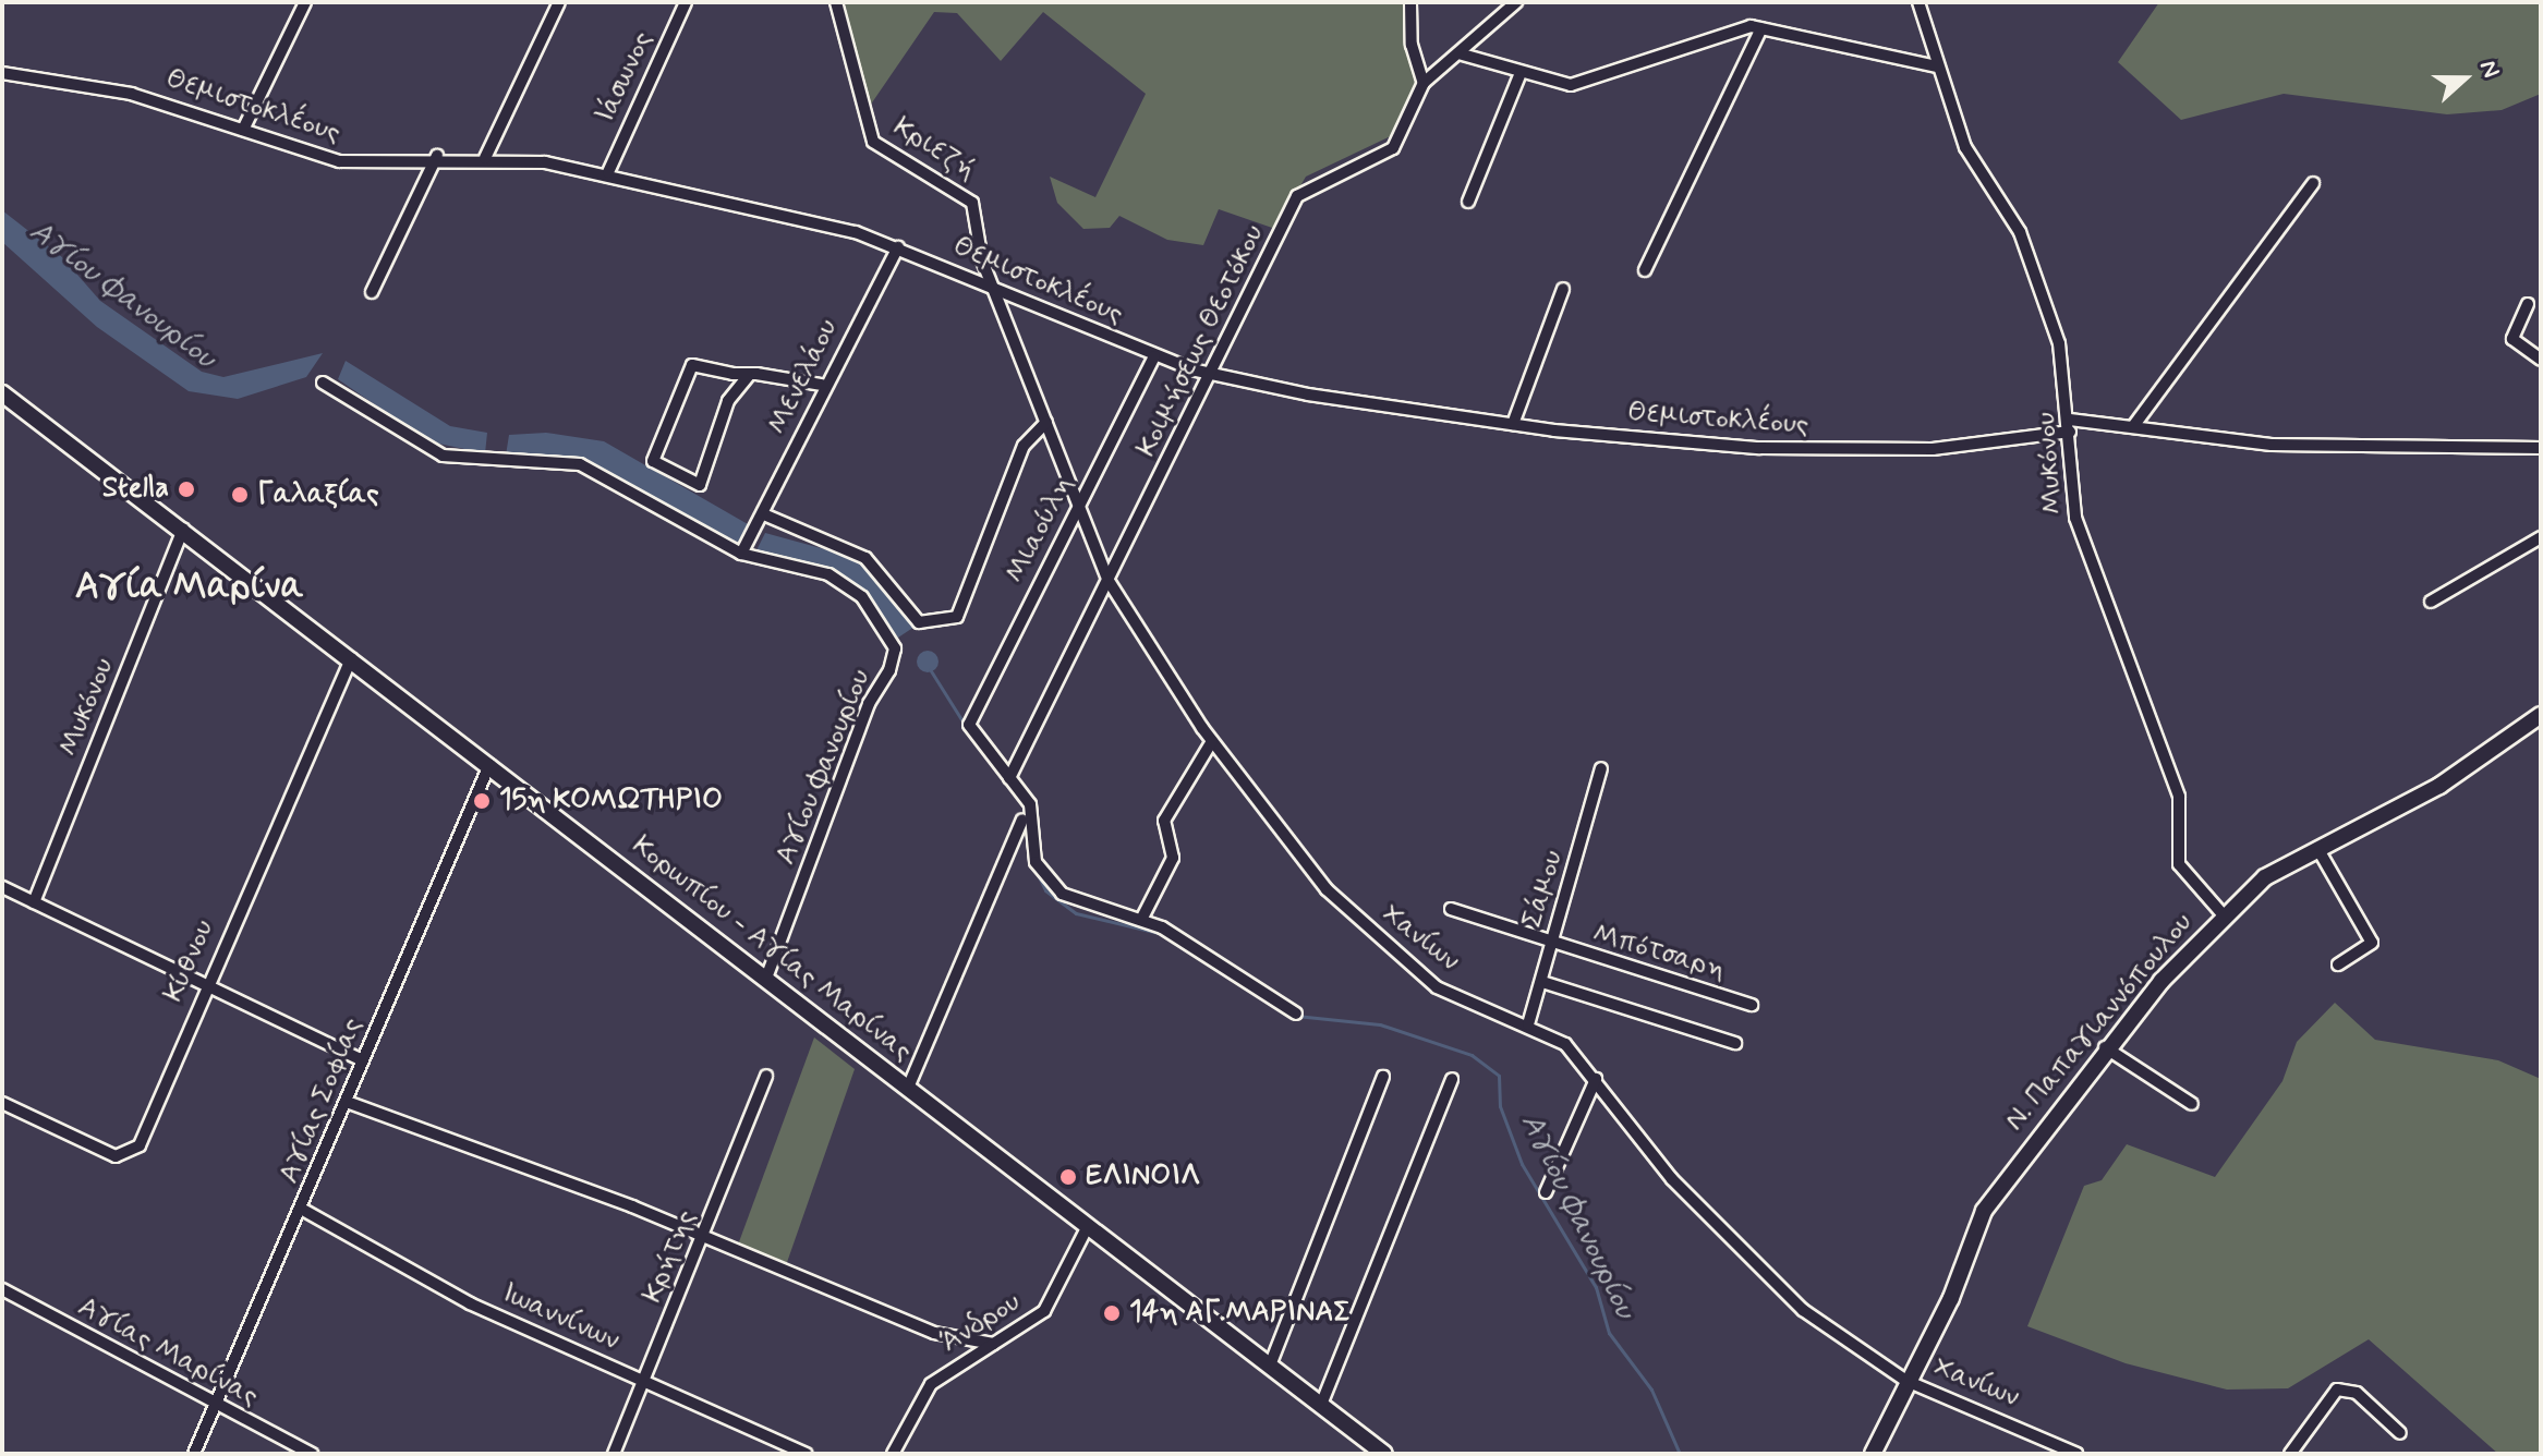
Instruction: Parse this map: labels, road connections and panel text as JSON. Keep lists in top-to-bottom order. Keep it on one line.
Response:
{"streets":{"main road":["Κορωπίου - Αγίας Μαρίνας","Ν. Παπαγιαννόπουλου"],"street":["Ιάσωνος","Θεμιστοκλέους","Κριεζή","Κοιμήσεως Θεοτόκου","Μενελάου","Μυκόνου","Μιαούλη","Αγίου Φανουρίου","Σάμου","Χανίων","Μπότσαρη","Κύθνου","Αγίας Σοφίας","Κρήτης","Ιωαννίνων","Άνδρου","Αγίας Μαρίνας"]},"crossings":[["Ιάσωνος","Θεμιστοκλέους"],["Θεμιστοκλέους","Κριεζή"],["Θεμιστοκλέους","Κοιμήσεως Θεοτόκου"],["Θεμιστοκλέους","Μενελάου"],["Θεμιστοκλέους","Μυκόνου"],["Θεμιστοκλέους","Μιαούλη"],["Θεμιστοκλέους","Χανίων"],["Κριεζή","Χανίων"],["Κοιμήσεως Θεοτόκου","Μιαούλη"],["Κοιμήσεως Θεοτόκου","Χανίων"],["Μενελάου","Αγίου Φανουρίου"],["Μυκόνου","Κορωπίου - Αγίας Μαρίνας"],["Μυκόνου","Ν. Παπαγιαννόπουλου"],["Μιαούλη","Χανίων"],["Αγίου Φανουρίου","Κορωπίου - Αγίας Μαρίνας"],["Σάμου","Χανίων"],["Σάμου","Μπότσαρη"],["Χανίων","Ν. Παπαγιαννόπουλου"],["Κορωπίου - Αγίας Μαρίνας","Κύθνου"],["Κορωπίου - Αγίας Μαρίνας","Αγίας Σοφίας"],["Κορωπίου - Αγίας Μαρίνας","Άνδρου"],["Αγίας Σοφίας","Ιωαννίνων"],["Αγίας Σοφίας","Αγίας Μαρίνας"],["Κρήτης","Ιωαννίνων"]],"districts":["Αγία Μαρίνα"],"water":["Αγίου Φανουρίου"],"places":["Stella","Γαλαξίας","15η ΚΟΜΩΤΗΡΙΟ","ΕΛΙΝΟΙΛ","14η ΑΓ.ΜΑΡΙΝΑΣ"],"north":"right"}
